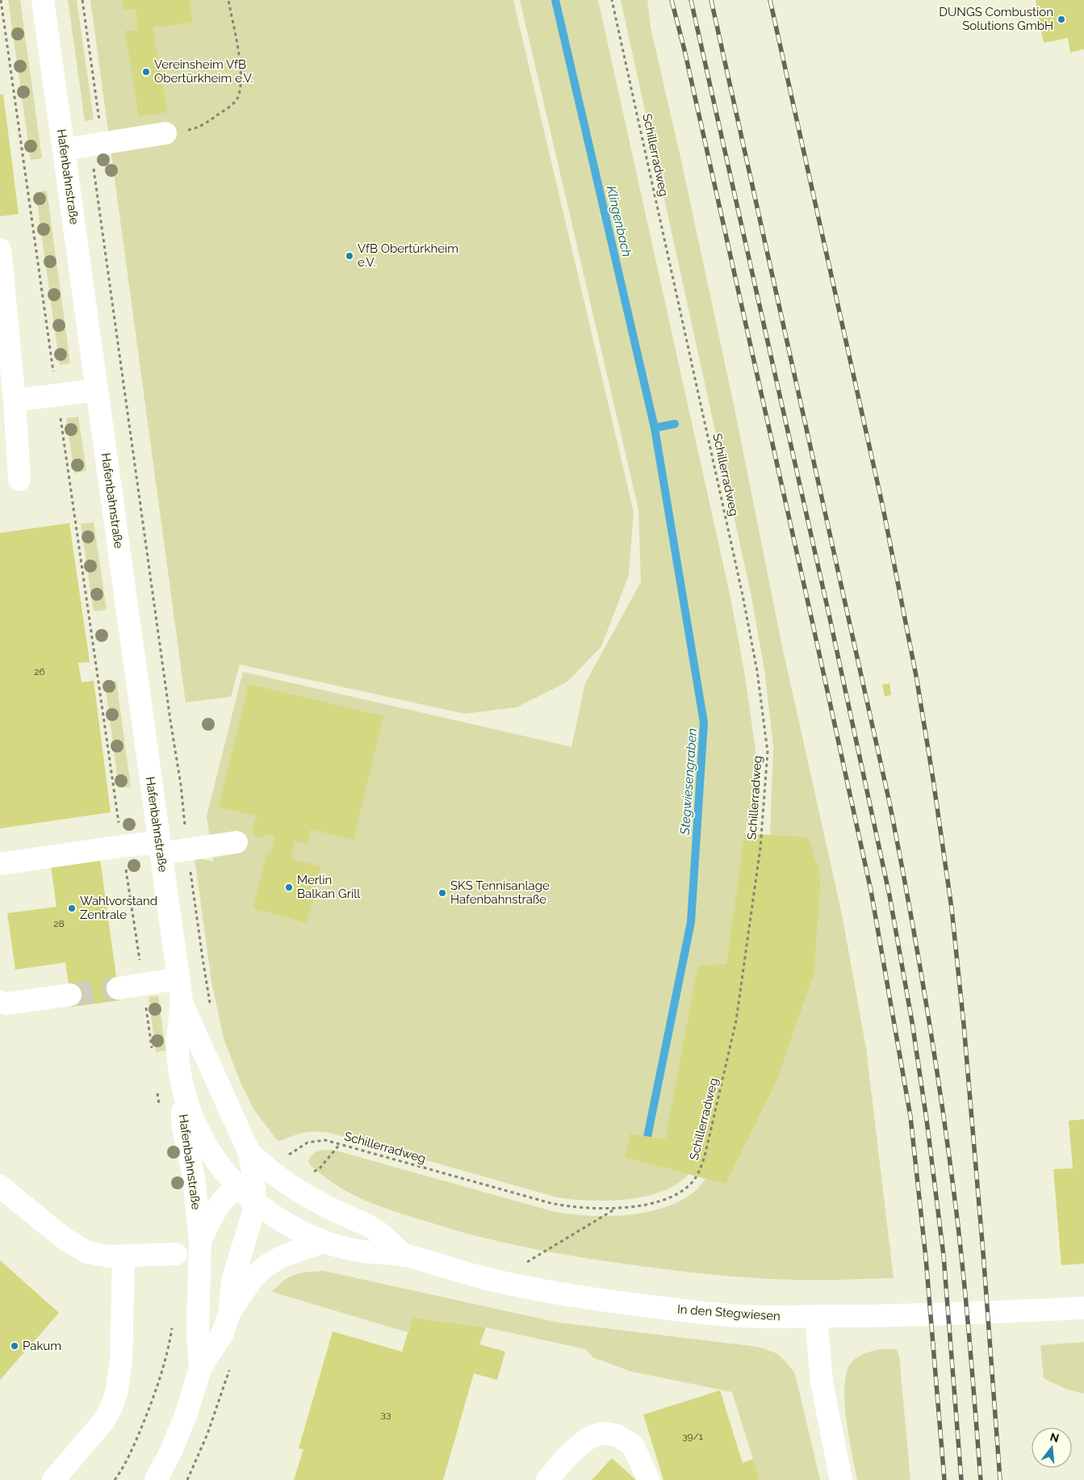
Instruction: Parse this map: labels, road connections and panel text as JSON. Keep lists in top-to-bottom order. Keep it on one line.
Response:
{"streets":{"main road":["Hafenbahnstraße","In den Stegwiesen"],"path":["Schillerradweg"]},"crossings":[["Hafenbahnstraße","In den Stegwiesen"]],"water":["Klingenbach","Stegwiesengraben"],"places":["DUNGS Combustion Solutions GmbH","Vereinsheim VfB Obertürkheim e.V.","VfB Obertürkheim e.V.","Merlin Balkan Grill","SKS Tennisanlage Hafenbahnstraße","Wahlvorstand Zentrale","Pakum"],"house_numbers":["26","28","33","39/1"],"north":"top"}
